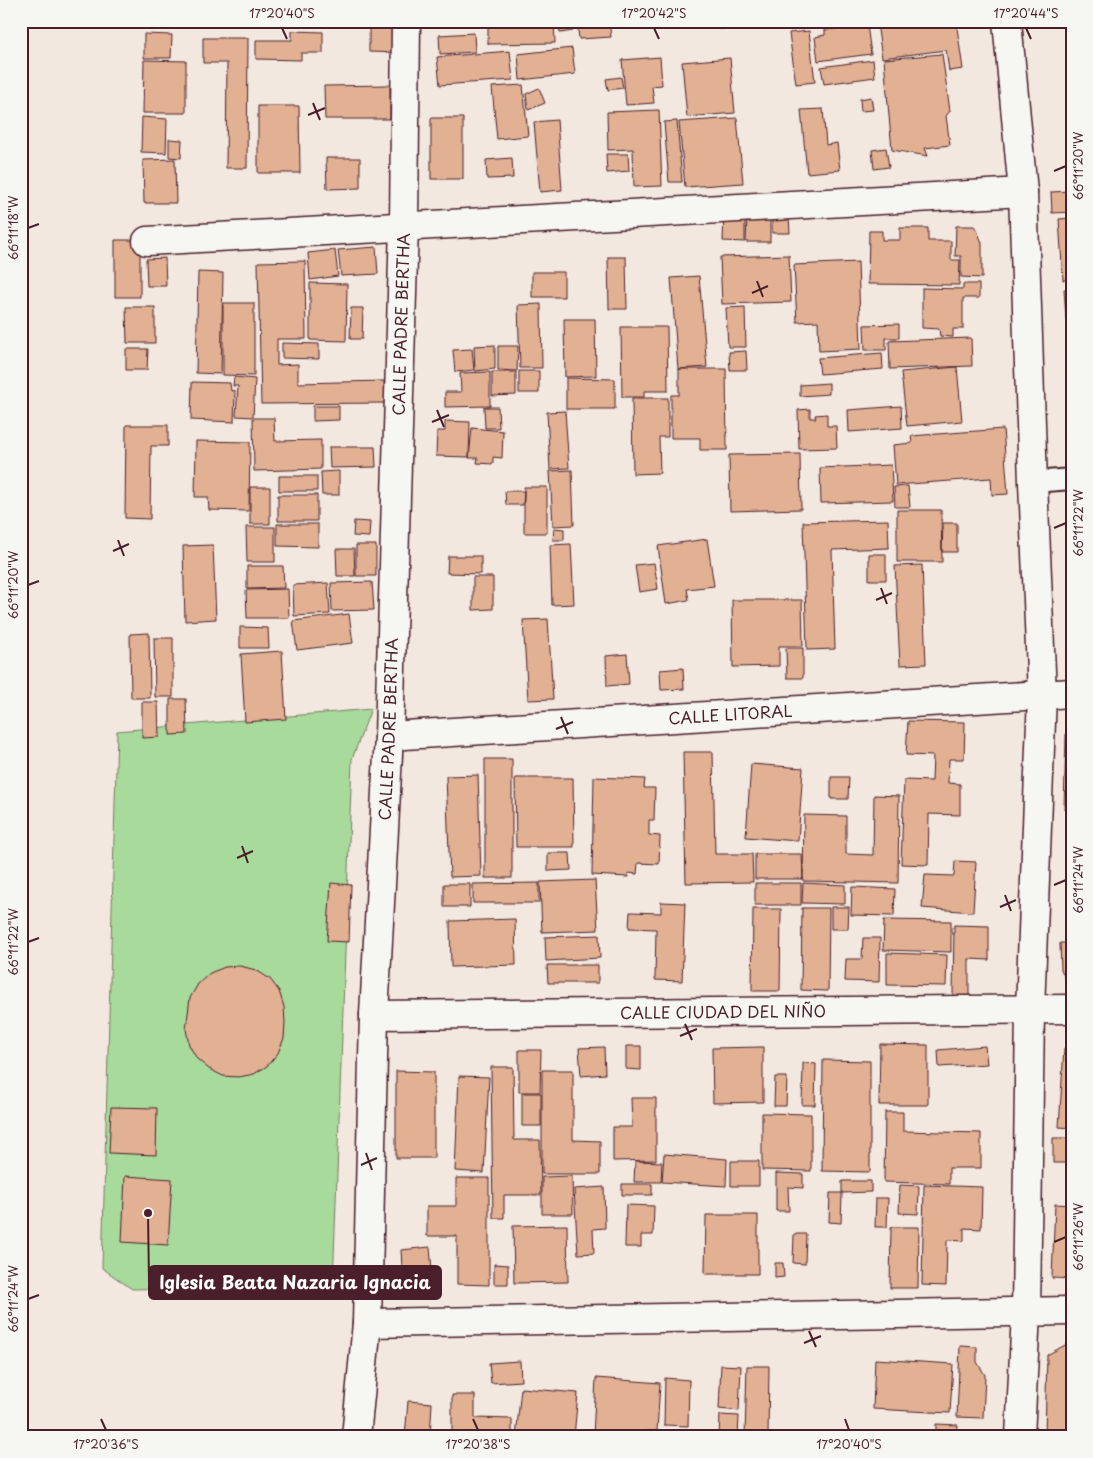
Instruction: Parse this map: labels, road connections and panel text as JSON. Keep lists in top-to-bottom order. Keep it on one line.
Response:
{"streets":{"street":["CALLE PADRE BERTHA","CALLE LITORAL","CALLE CIUDAD DEL NIÑO"]},"crossings":[["CALLE PADRE BERTHA","CALLE LITORAL"],["CALLE PADRE BERTHA","CALLE CIUDAD DEL NIÑO"]],"places":["Iglesia Beata Nazaria Ignacia"],"coordinates":["17°20'40\"S","17°20'42\"S","17°20'44\"S","66°11'20\"W","66°11'18\"W","66°11'22\"W","66°11'24\"W","66°11'26\"W","17°20'36\"S","17°20'38\"S"]}
